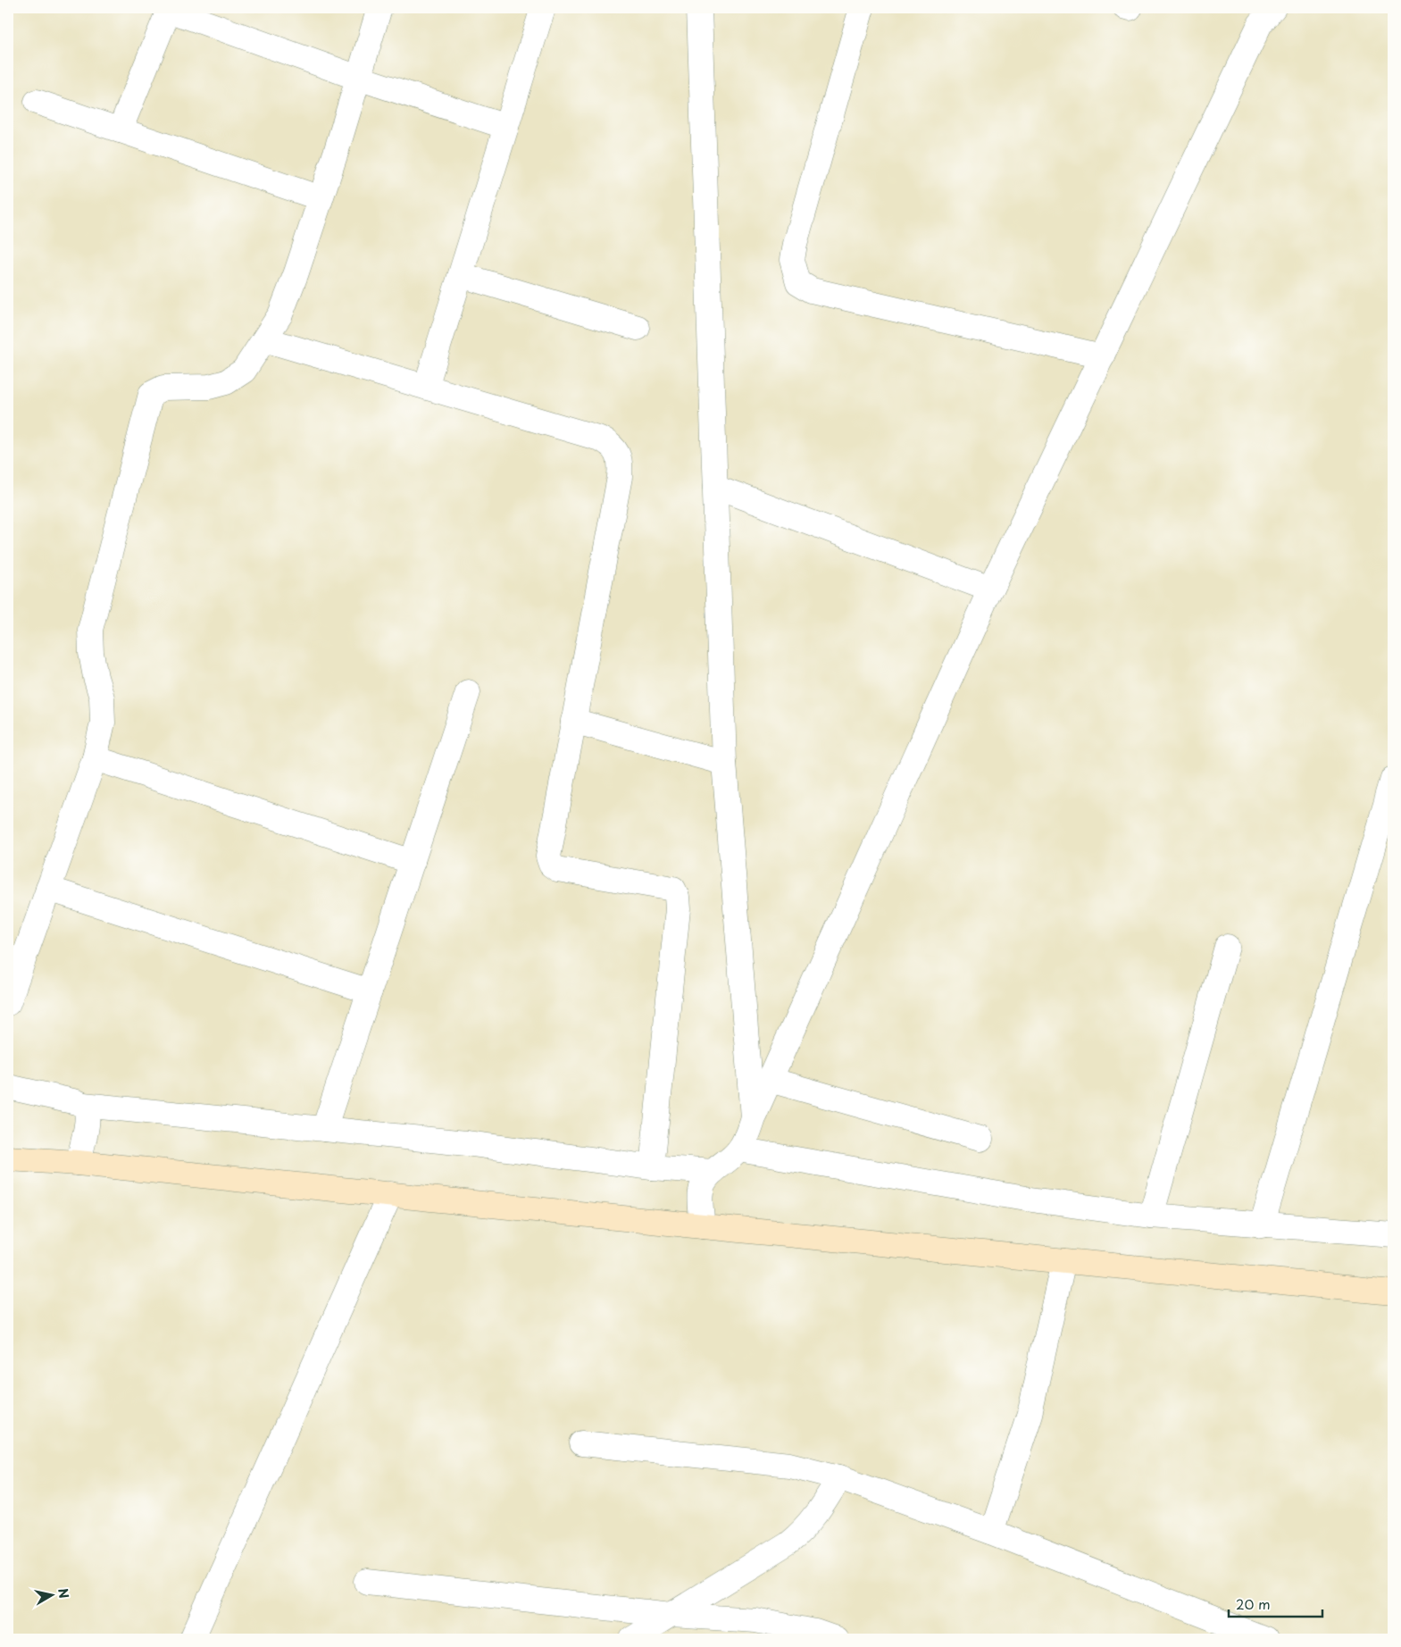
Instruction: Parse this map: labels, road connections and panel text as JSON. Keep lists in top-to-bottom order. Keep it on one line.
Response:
{"scale_bar":"20 m","north":"right"}
